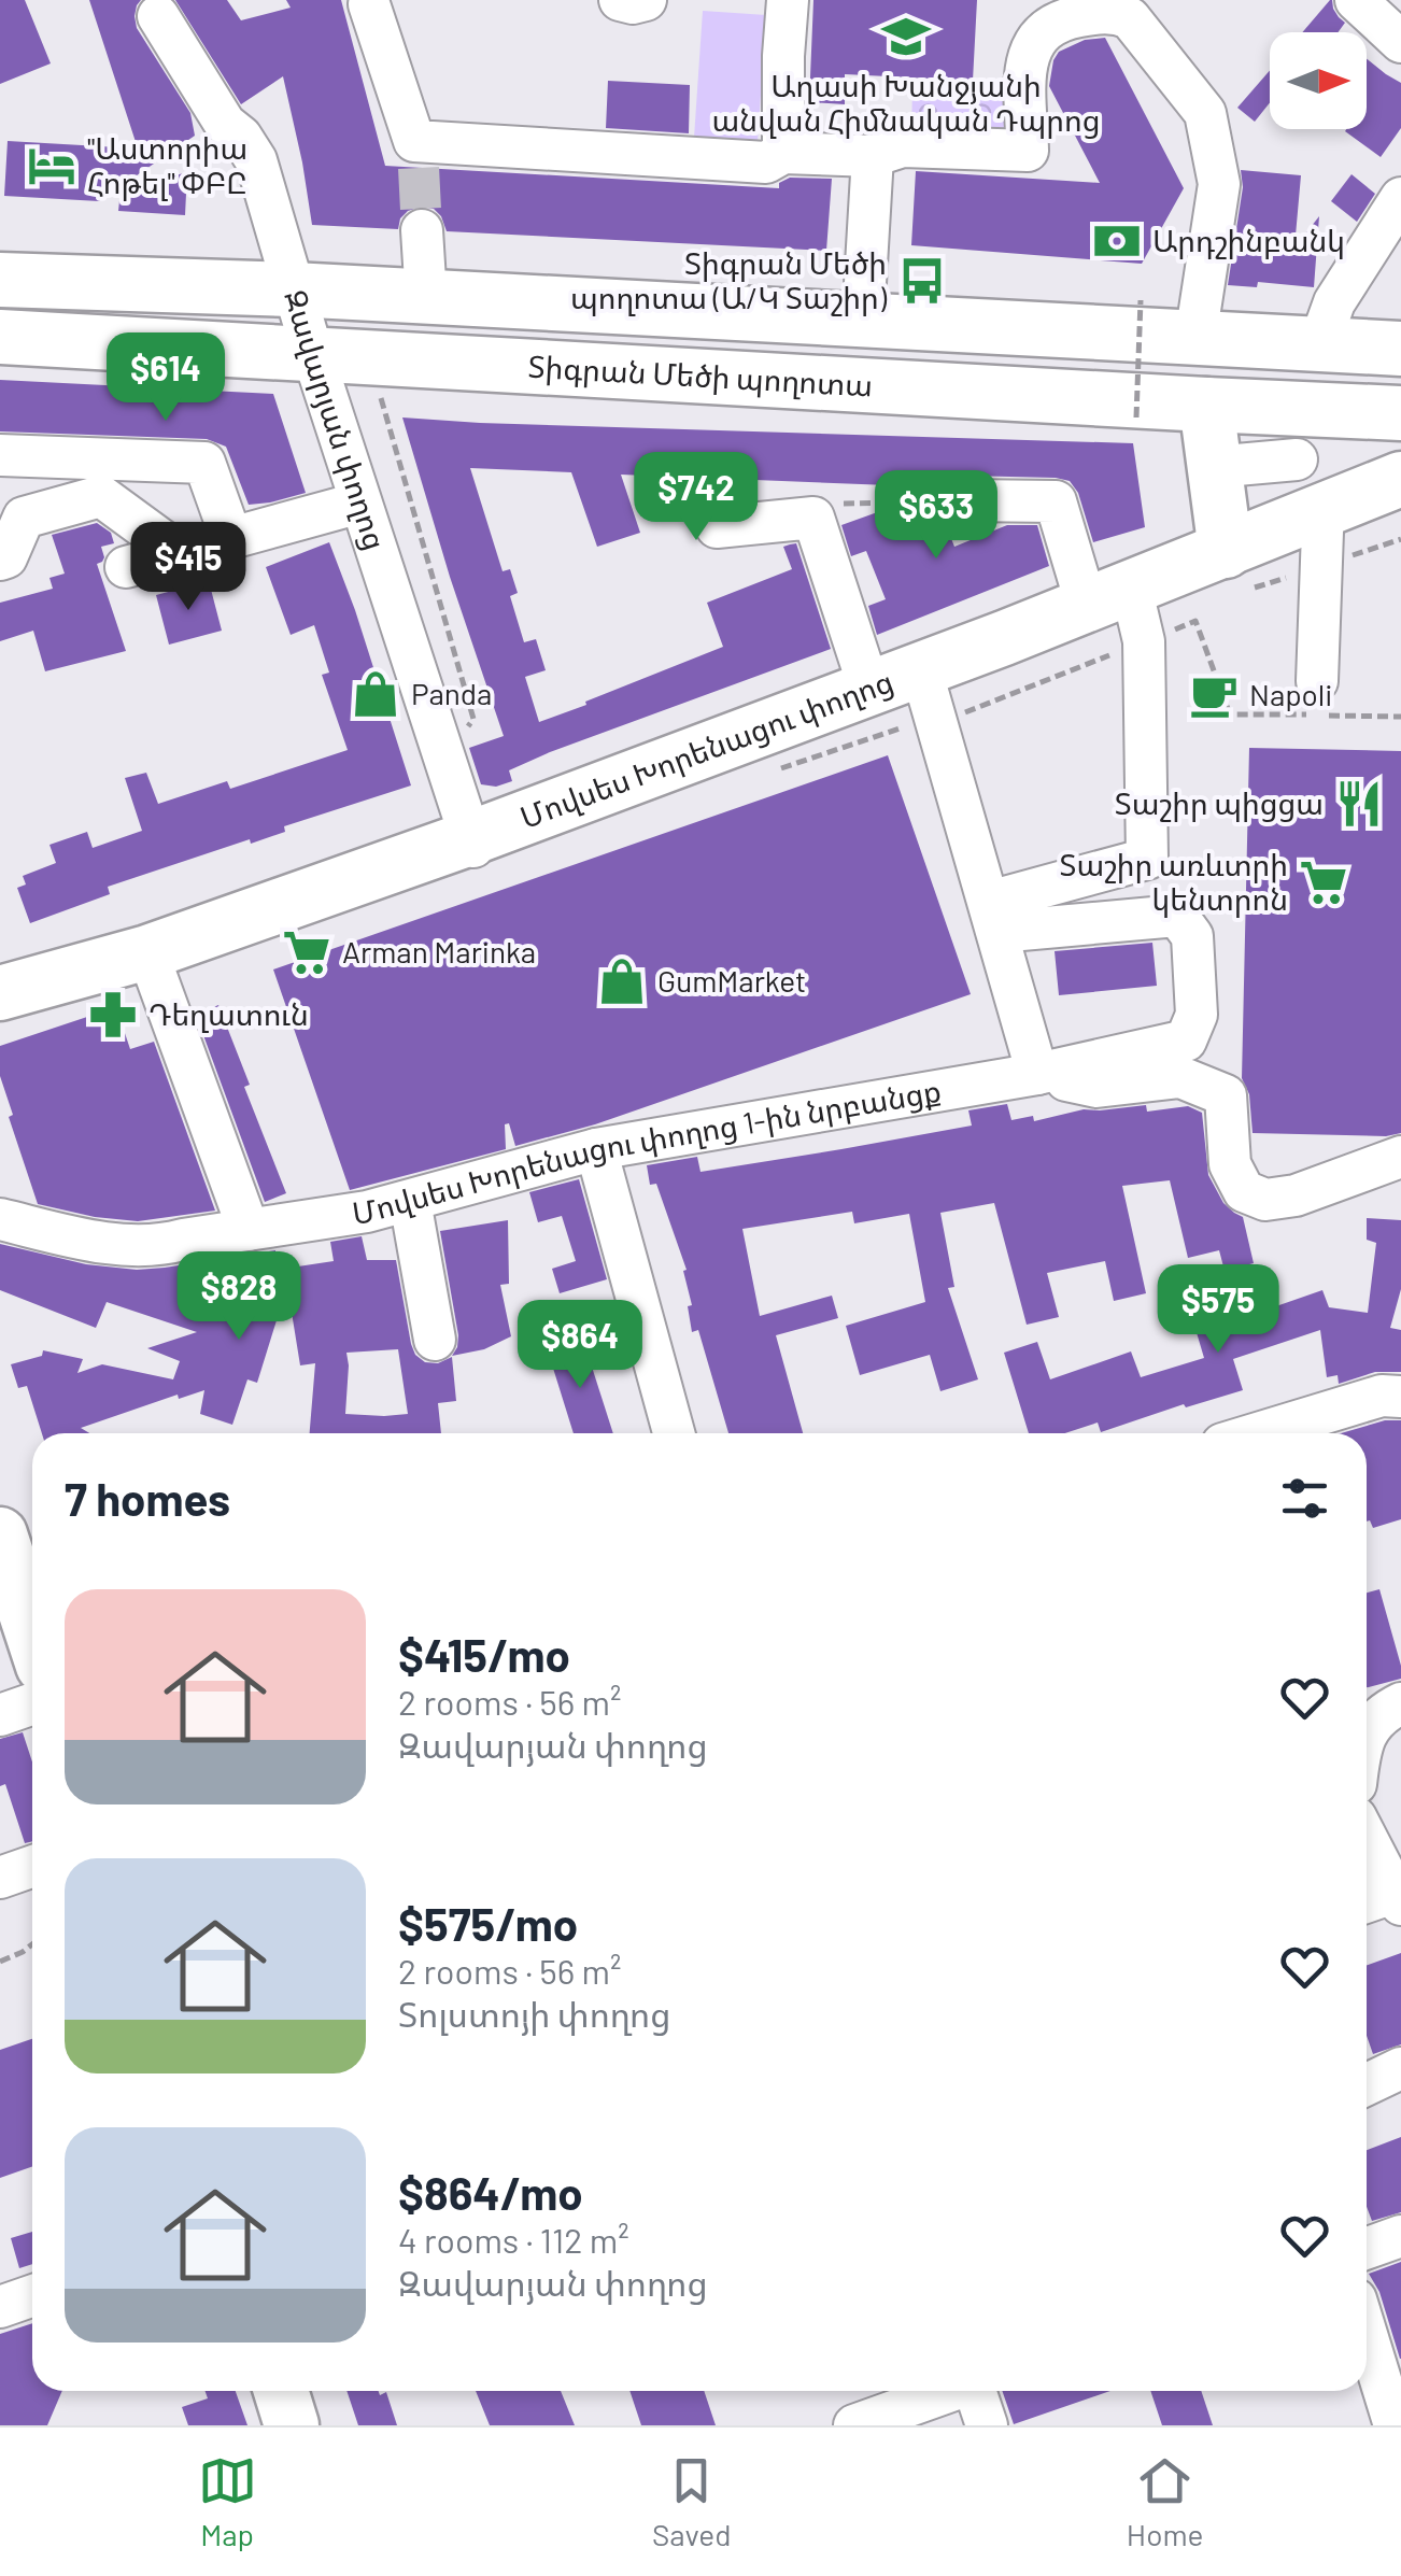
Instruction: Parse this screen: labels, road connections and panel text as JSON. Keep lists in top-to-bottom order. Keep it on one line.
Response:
{"streets":{"main road":["Տիգրան Մեծի պողոտա","Մովսես Խորենացու փողոց"],"street":["Զավարյան փողոց","Մովսես Խորենացու փողոց 1-ին նրբանցք"]},"crossings":[["Տիգրան Մեծի պողոտա","Զավարյան փողոց"],["Զավարյան փողոց","Մովսես Խորենացու փողոց"]],"places":{"school or university":["Աղասի Խանջյանի անվան Հիմնական Դպրոց"],"hotel":["\"Աստորիա Հոթել\" ՓԲԸ"],"bank":["Արդշինբանկ"],"bus stop":["Տիգրան Մեծի պողոտա (Ա/Կ Տաշիր)"],"shop":["Panda","GumMarket"],"cafe":["Napoli"],"restaurant":["Տաշիր պիցցա"],"supermarket":["Տաշիր առևտրի կենտրոն","Arman Marinka"],"pharmacy":["Դեղատուն"]},"north":"right","page":{"price":["$614","$742","$633","$415","$828","$575","$864"],"heading":"7 homes","list":[{"name":"$415/mo","note":"2 rooms · 56 m² · Զավարյան փողոց"},{"name":"$575/mo","note":"2 rooms · 56 m² · Տոլստոյի փողոց"},{"name":"$864/mo","note":"4 rooms · 112 m² · Զավարյան փողոց"}],"tabs":["Map","Saved","Home"]}}
